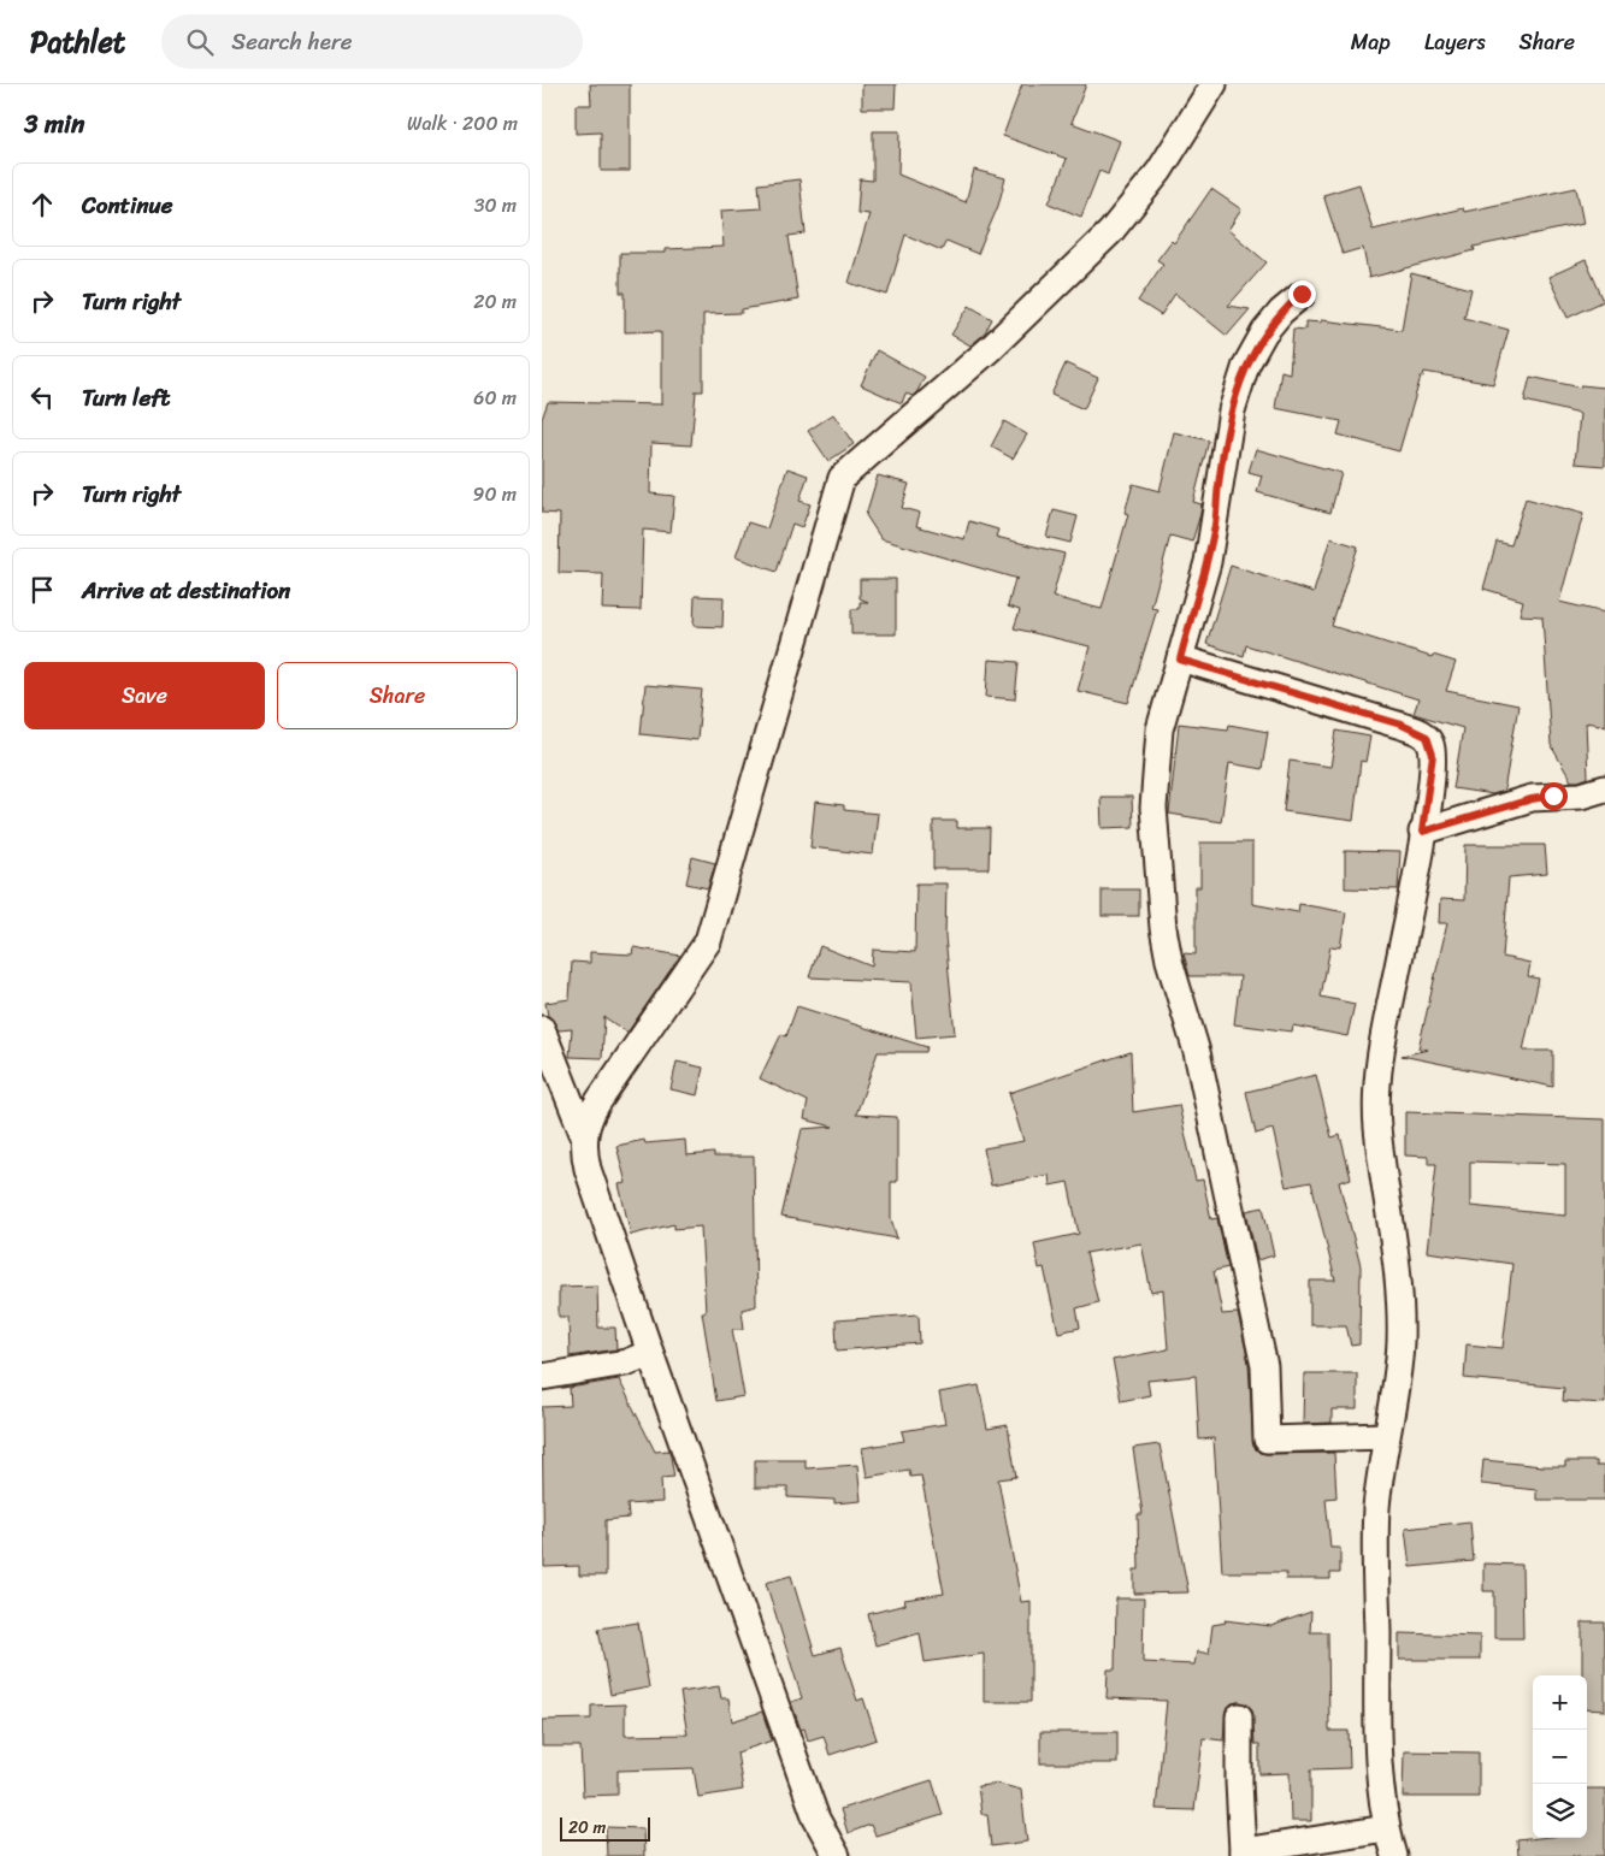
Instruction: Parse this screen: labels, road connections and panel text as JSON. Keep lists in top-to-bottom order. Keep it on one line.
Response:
{"scale_bar":"20 m","page":{"header":"Pathlet","search":"Search here","nav":["Map","Layers","Share"],"heading":["3 min","Walk · 200 m"],"list":[["Continue","30 m"],["Turn right","20 m"],["Turn left","60 m"],["Turn right","90 m"],"Arrive at destination"],"buttons":["Save","Share"],"map_buttons":["+","−"],"scale":"20 m"}}
